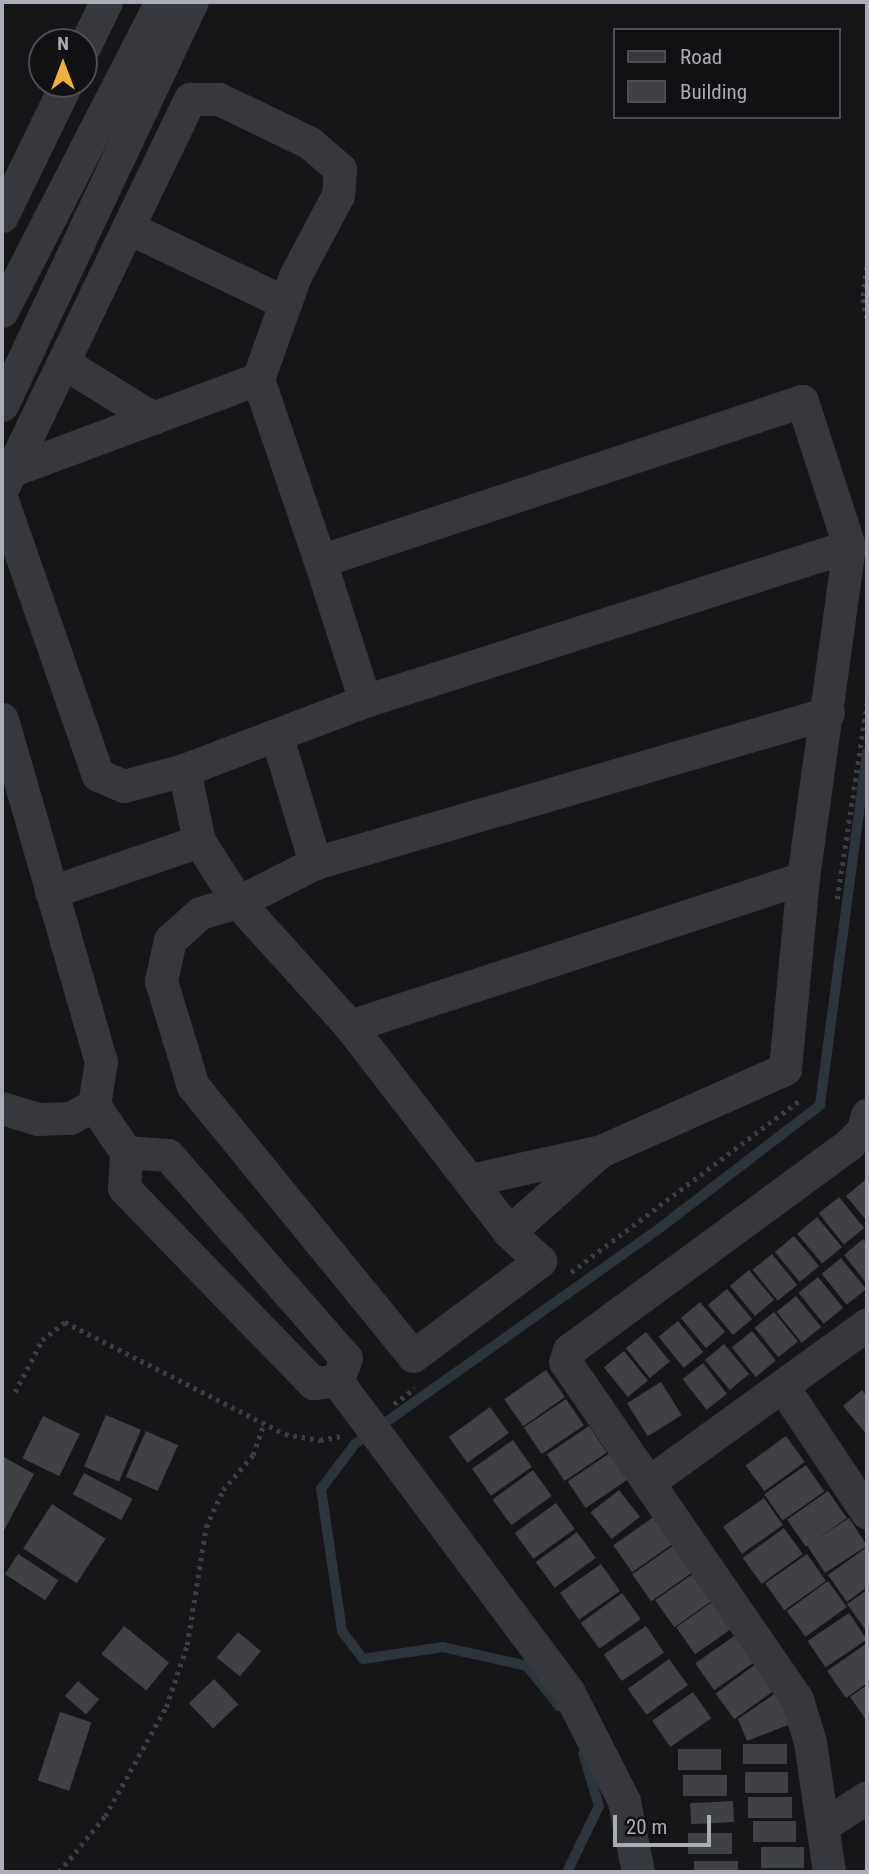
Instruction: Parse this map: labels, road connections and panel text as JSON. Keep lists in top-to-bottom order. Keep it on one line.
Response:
{"legend":["Road","Building"],"scale_bar":"20 m","north":"top"}
